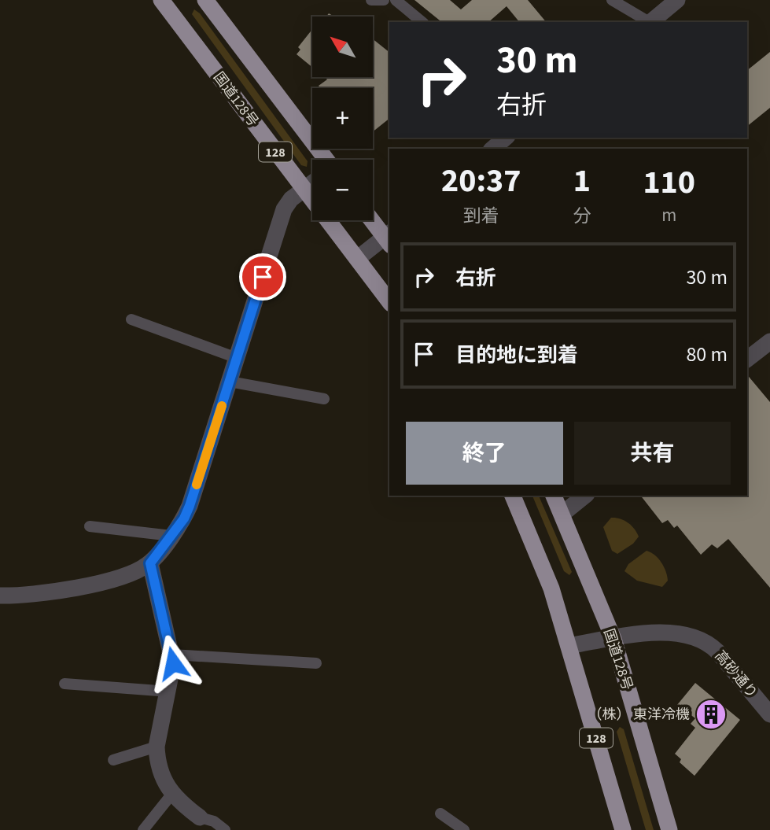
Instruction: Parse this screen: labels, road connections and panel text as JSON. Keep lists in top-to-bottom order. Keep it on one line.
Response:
{"streets":{"highway":["国道128号","128"],"street":["高砂通り"]},"crossings":[["国道128号","高砂通り"],["128","高砂通り"]],"places":{"building":["（株） 東洋冷機"]},"north":"top left","page":{"map_buttons":["+","−"],"turn":["30 m","右折"],"eta":["20:37","到着","1","分","110","m"],"list":[{"name":"右折","value":"30 m"},{"name":"目的地に到着","value":"80 m"}],"buttons":["終了","共有"]}}
